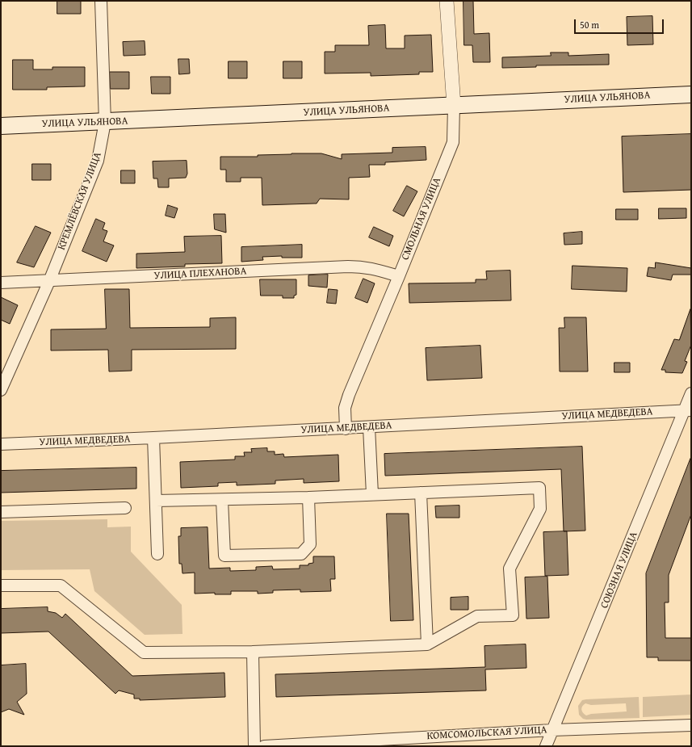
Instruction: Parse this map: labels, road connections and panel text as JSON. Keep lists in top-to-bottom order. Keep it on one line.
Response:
{"streets":{"main road":["УЛИЦА УЛЬЯНОВА"],"street":["КРЕМЛЁВСКАЯ УЛИЦА","СМОЛЬНАЯ УЛИЦА","УЛИЦА ПЛЕХАНОВА","УЛИЦА МЕДВЕДЕВА","СОЮЗНАЯ УЛИЦА","КОМСОМОЛЬСКАЯ УЛИЦА"]},"crossings":[["УЛИЦА УЛЬЯНОВА","КРЕМЛЁВСКАЯ УЛИЦА"],["УЛИЦА УЛЬЯНОВА","СМОЛЬНАЯ УЛИЦА"],["КРЕМЛЁВСКАЯ УЛИЦА","УЛИЦА ПЛЕХАНОВА"],["СМОЛЬНАЯ УЛИЦА","УЛИЦА ПЛЕХАНОВА"],["СМОЛЬНАЯ УЛИЦА","УЛИЦА МЕДВЕДЕВА"],["УЛИЦА МЕДВЕДЕВА","СОЮЗНАЯ УЛИЦА"],["СОЮЗНАЯ УЛИЦА","КОМСОМОЛЬСКАЯ УЛИЦА"]],"scale_bar":"50 m"}
